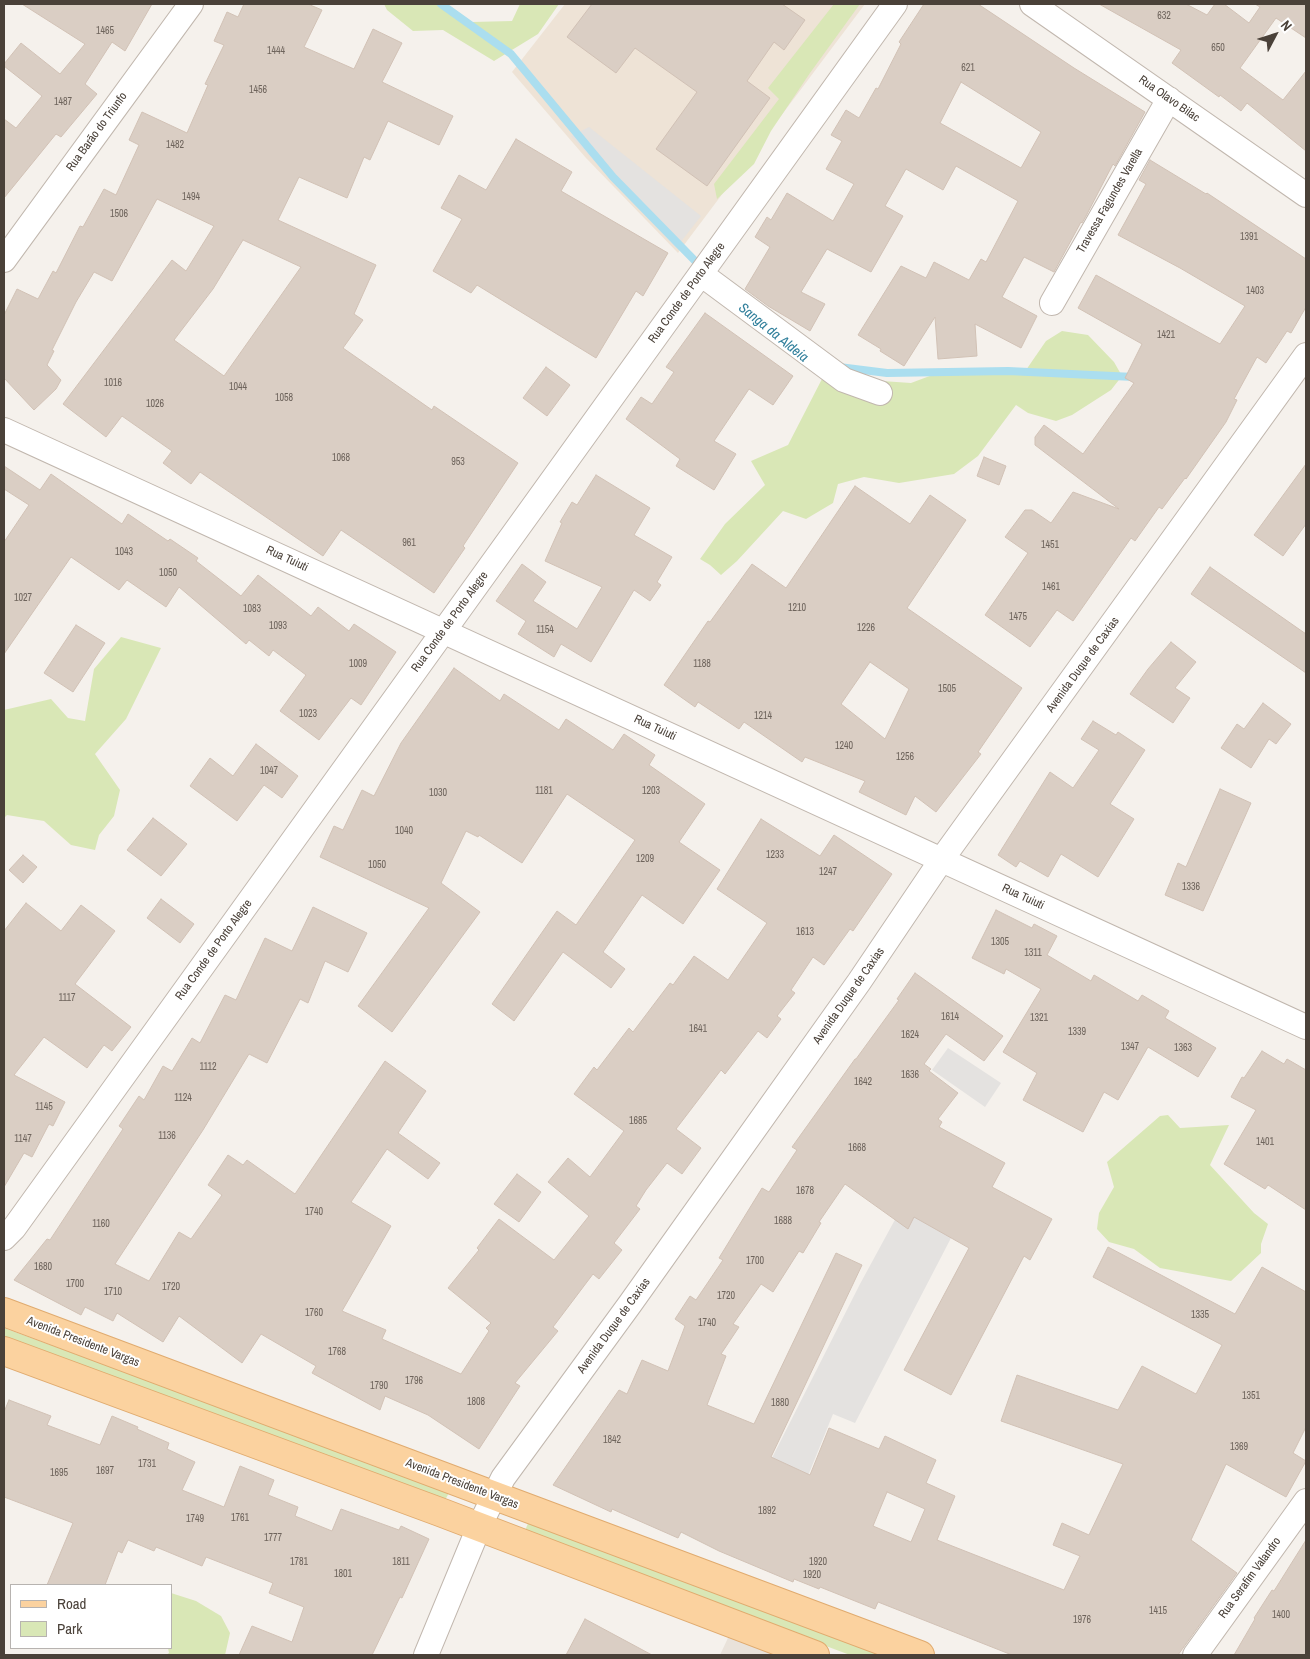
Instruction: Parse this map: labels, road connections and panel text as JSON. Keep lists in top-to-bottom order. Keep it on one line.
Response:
{"streets":{"main road":["Avenida Presidente Vargas"],"street":["Rua Olavo Bilac","Rua Barão do Triunfo","Travessa Fagundes Varella","Rua Conde de Porto Alegre","Rua Tuiuti","Avenida Duque de Caxias","Rua Serafim Valandro"]},"crossings":[["Rua Olavo Bilac","Travessa Fagundes Varella"],["Rua Conde de Porto Alegre","Rua Tuiuti"],["Rua Tuiuti","Avenida Duque de Caxias"],["Avenida Duque de Caxias","Avenida Presidente Vargas"]],"water":["Sanga da Aldeia"],"house_numbers":["632","1465","650","1444","621","1456","1487","1482","1494","1506","1391","1403","1421","1016","1044","1058","1026","1068","953","961","1451","1043","1050","1461","1027","1210","1083","1475","1093","1226","1154","1009","1188","1505","1023","1214","1240","1256","1047","1181","1203","1030","1040","1233","1209","1050","1247","1336","1613","1305","1311","1117","1614","1321","1641","1339","1624","1347","1363","1112","1636","1642","1124","1145","1685","1136","1147","1401","1668","1678","1740","1688","1160","1700","1680","1700","1720","1710","1720","1760","1335","1740","1768","1796","1790","1351","1808","1880","1842","1369","1731","1697","1695","1892","1761","1749","1777","1781","1811","1920","1801","1920","1415","1400","1976"],"legend":["Road","Park"],"north":"top right"}
